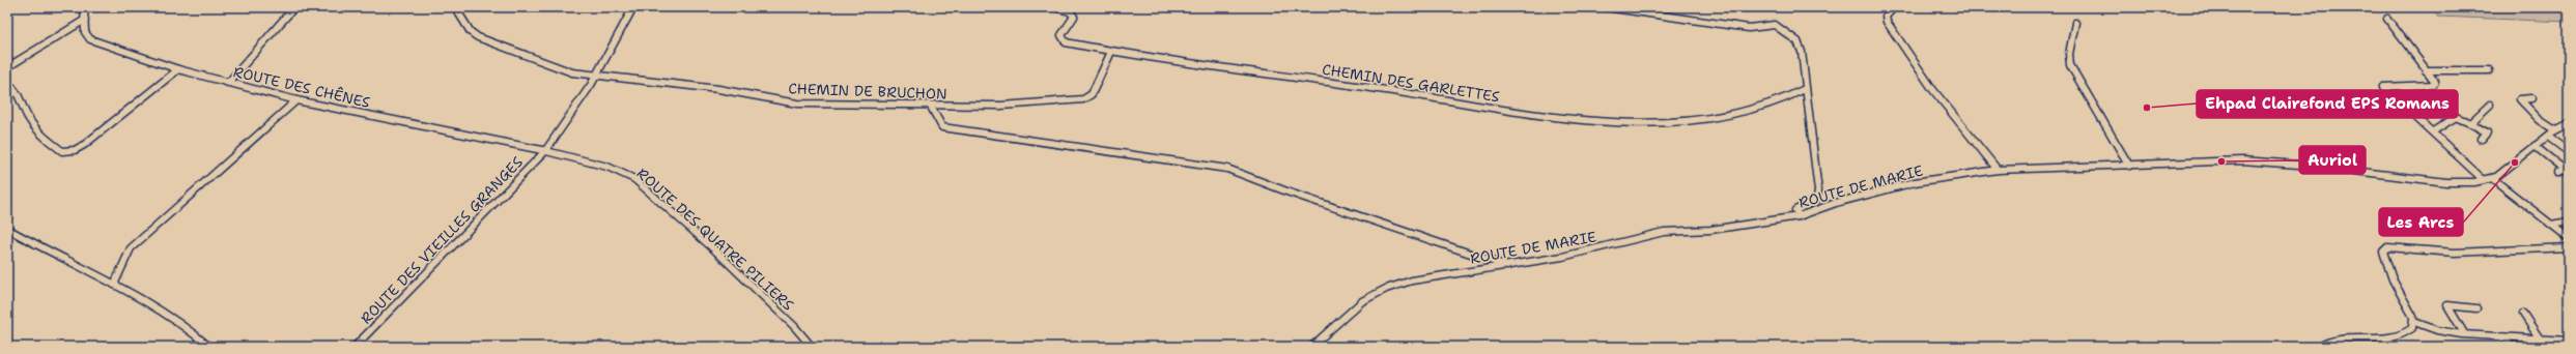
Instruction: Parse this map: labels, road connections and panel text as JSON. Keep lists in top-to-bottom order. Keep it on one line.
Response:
{"streets":{"street":["CHEMIN DES GARLETTES","ROUTE DES CHÊNES","CHEMIN DE BRUCHON","ROUTE DE MARIE","ROUTE DES QUATRE PILIERS","ROUTE DES VIEILLES GRANGES"]},"crossings":[["CHEMIN DES GARLETTES","CHEMIN DE BRUCHON"],["ROUTE DES CHÊNES","ROUTE DES QUATRE PILIERS"],["ROUTE DES CHÊNES","ROUTE DES VIEILLES GRANGES"],["CHEMIN DE BRUCHON","ROUTE DES VIEILLES GRANGES"],["ROUTE DES QUATRE PILIERS","ROUTE DES VIEILLES GRANGES"]],"places":["Ehpad Clairefond EPS Romans","Auriol","Les Arcs"]}
